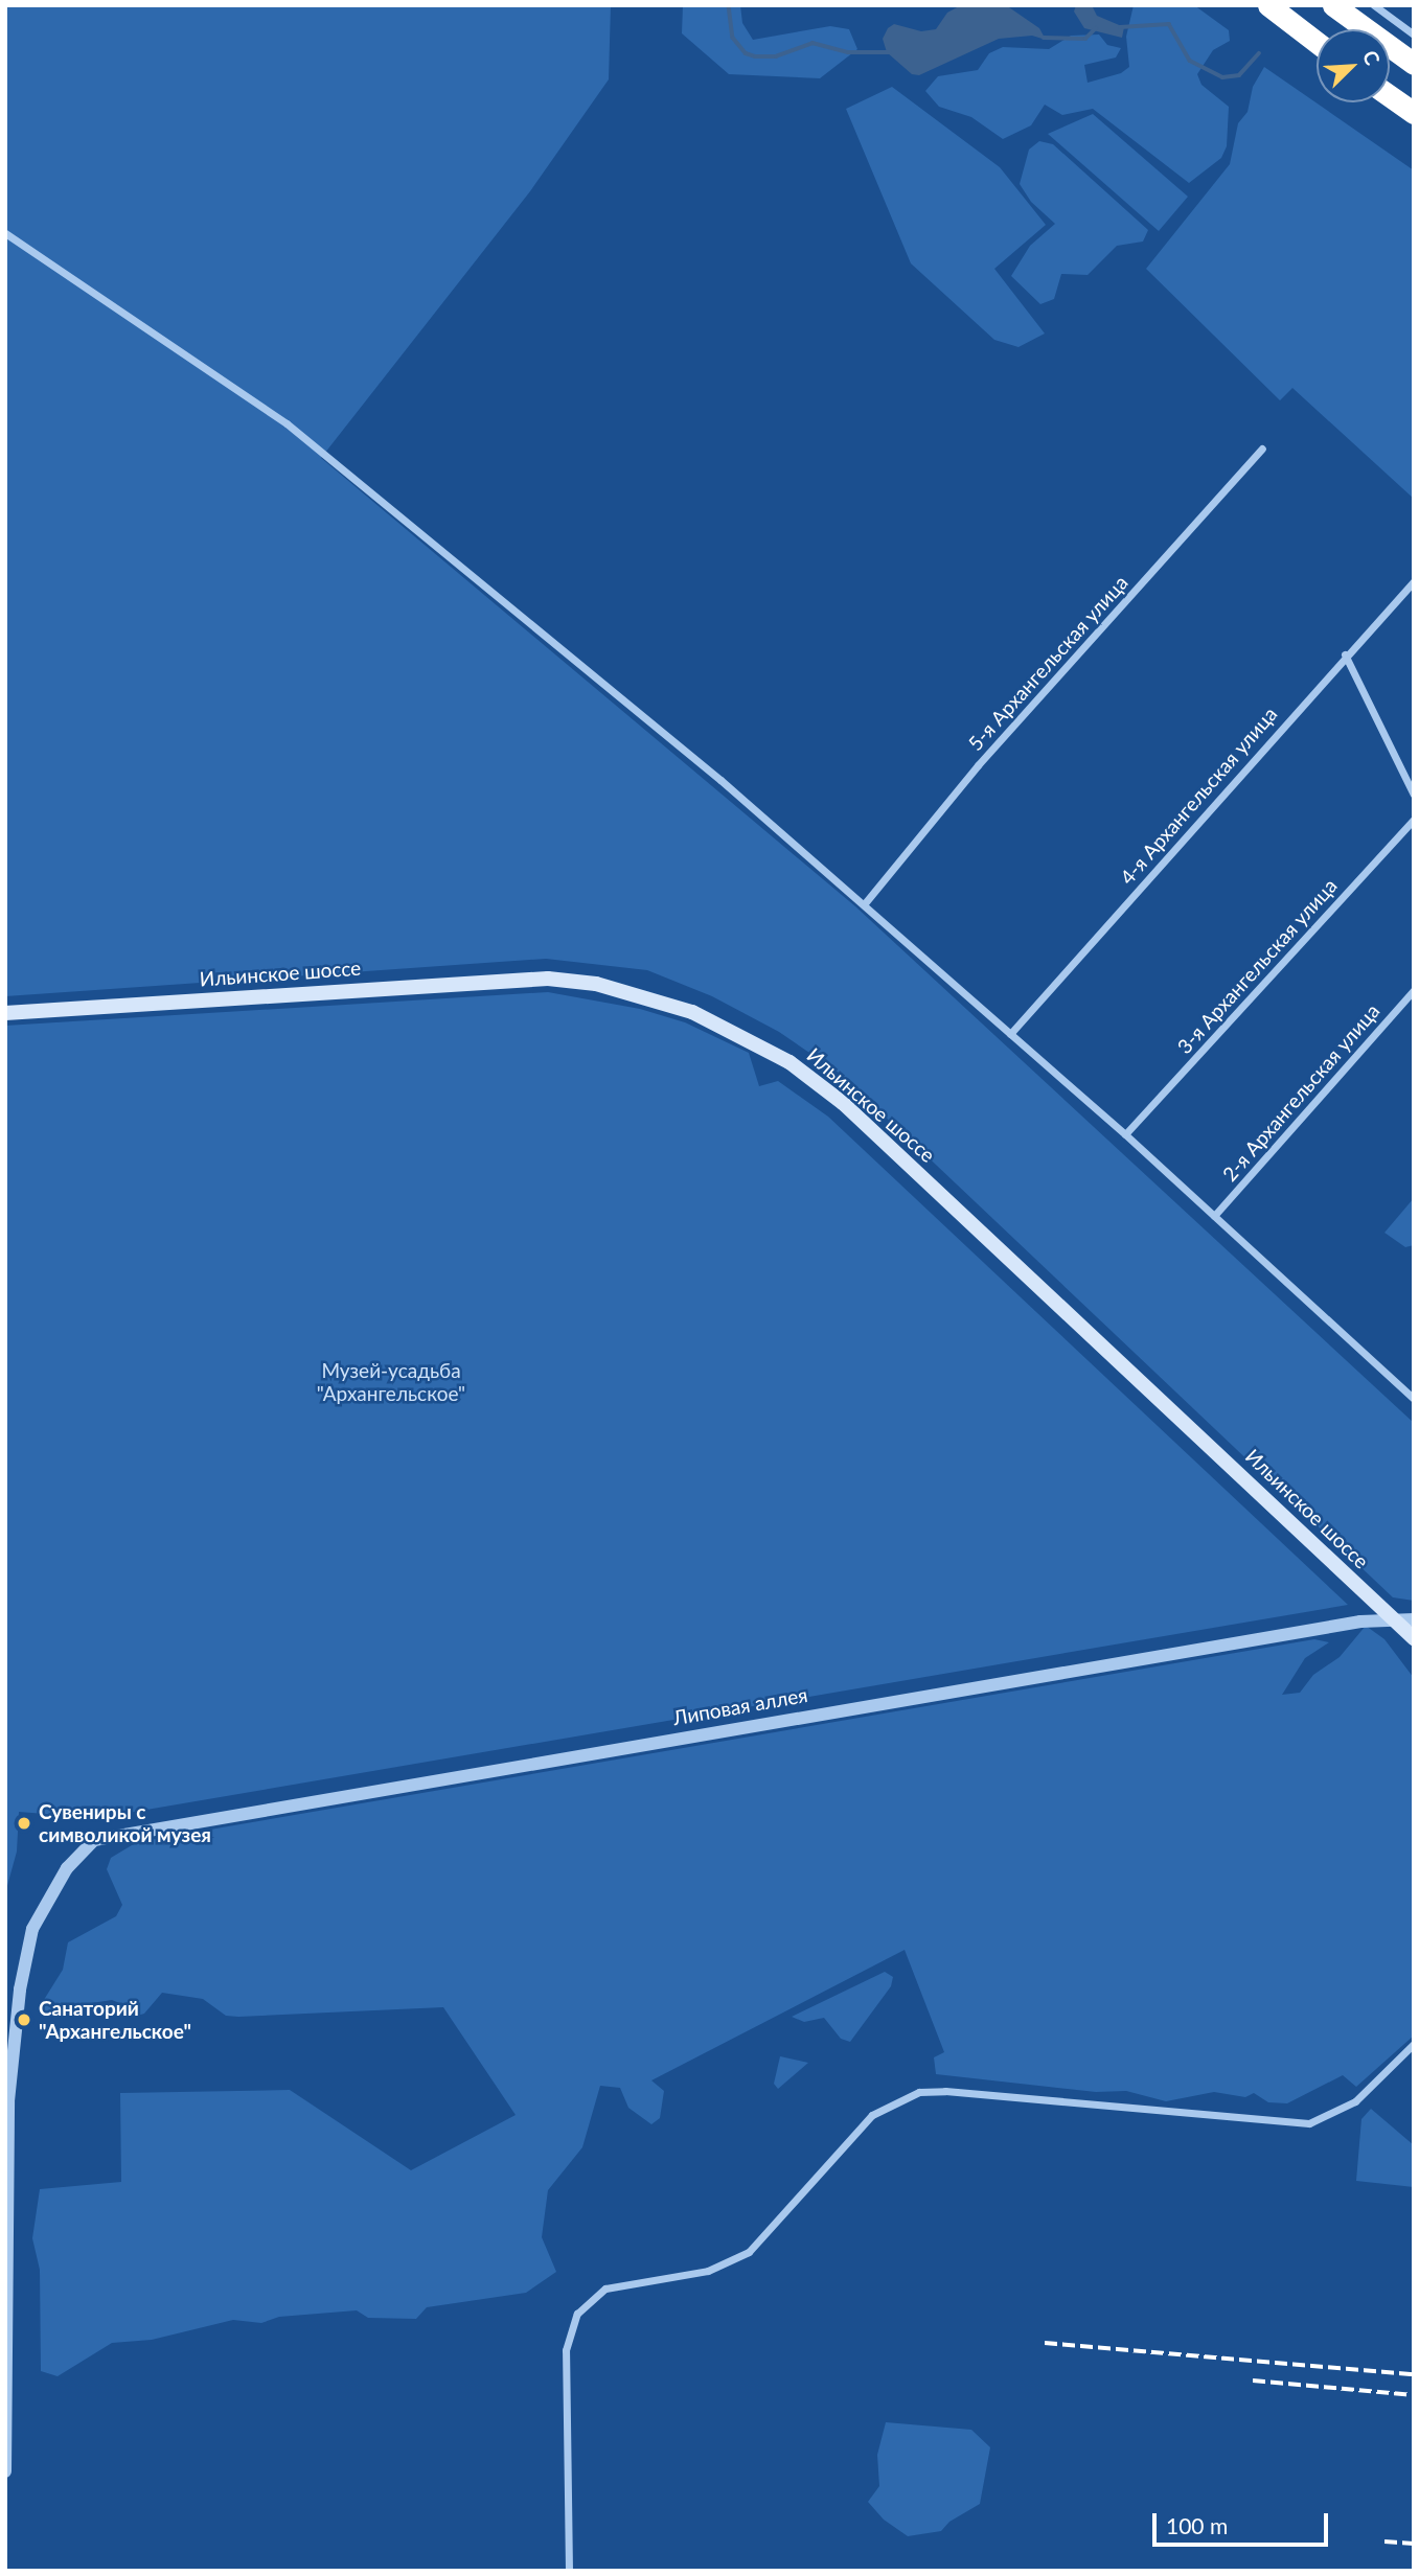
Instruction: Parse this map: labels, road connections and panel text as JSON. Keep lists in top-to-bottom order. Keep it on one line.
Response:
{"streets":{"main road":["Ильинское шоссе"],"street":["5-я Архангельская улица","4-я Архангельская улица","3-я Архангельская улица","2-я Архангельская улица","Липовая аллея"]},"crossings":[["Ильинское шоссе","Липовая аллея"]],"parks":["Музей-усадьба \"Архангельское\""],"places":["Сувениры с символикой музея","Санаторий \"Архангельское\""],"scale_bar":"100 m","north":"top right"}
